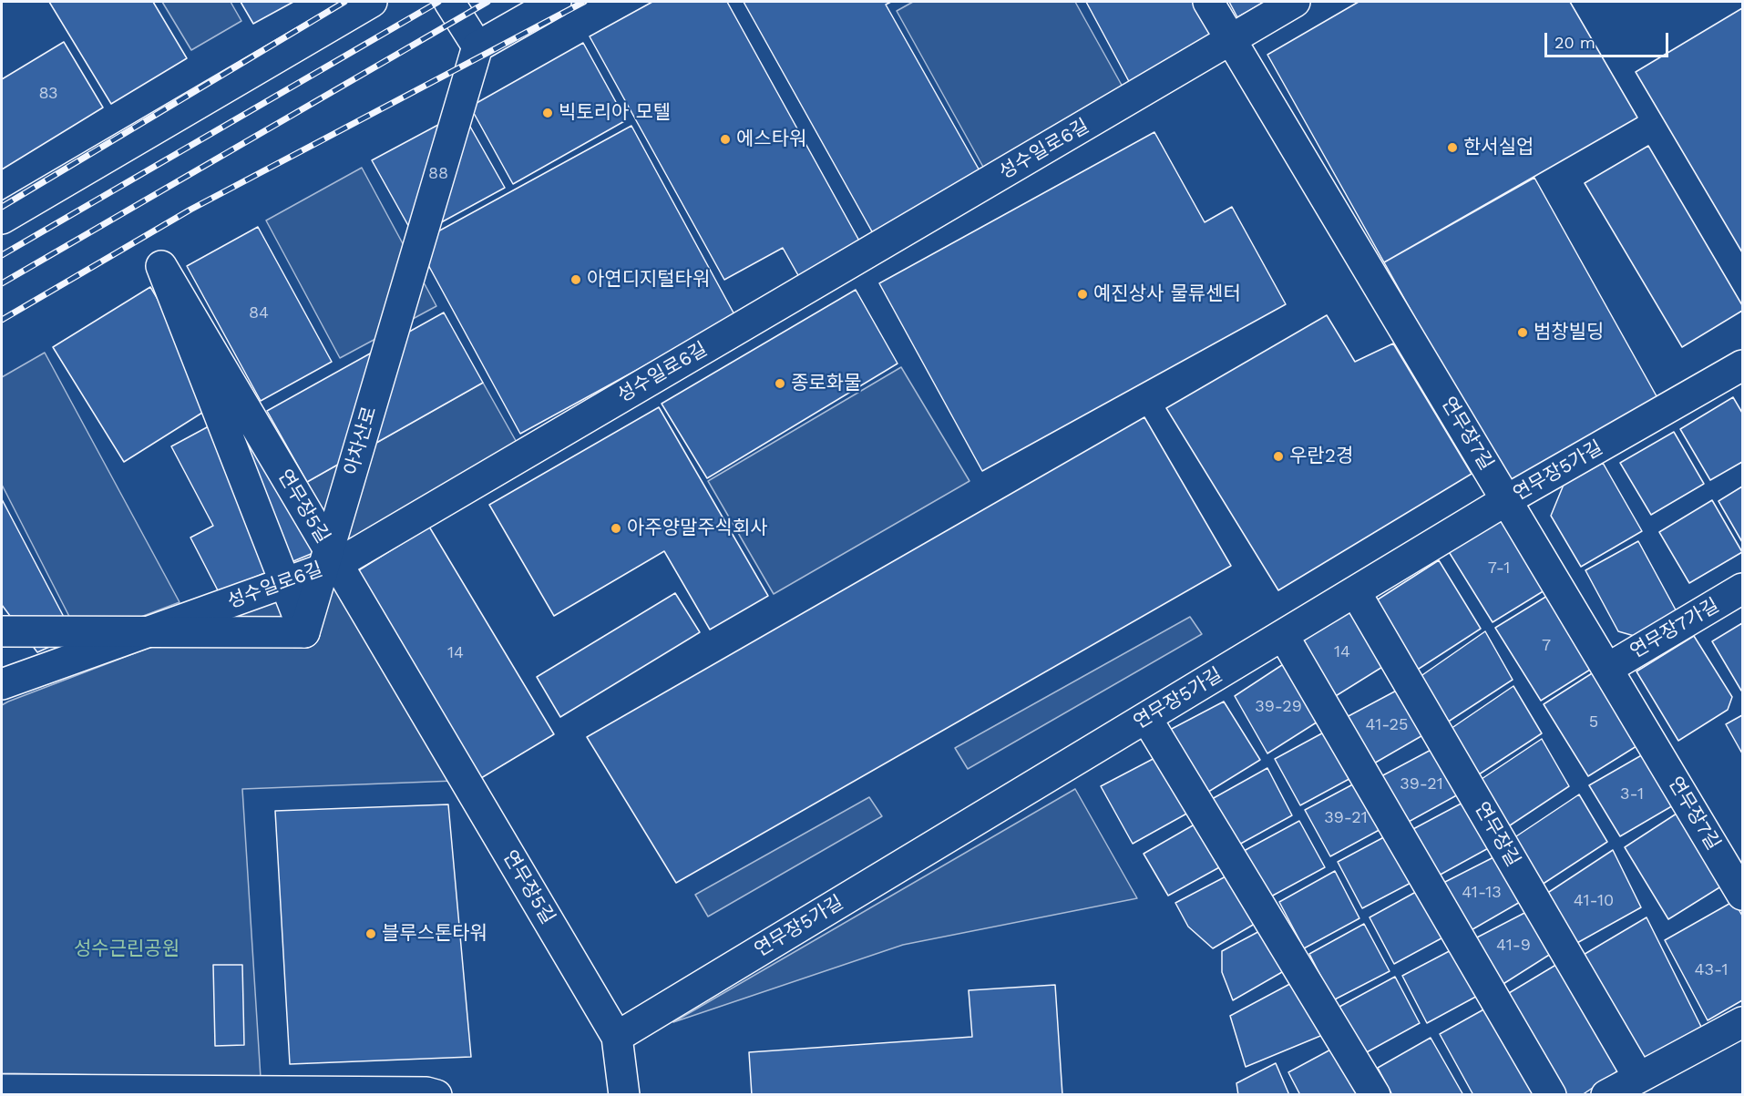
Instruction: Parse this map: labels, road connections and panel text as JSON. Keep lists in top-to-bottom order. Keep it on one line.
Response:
{"streets":{"street":["성수일로6길","연무장7길","아차산로","연무장5가길","연무장5길","연무장7가길","연무장길"]},"crossings":[["성수일로6길","연무장7길"],["성수일로6길","연무장5길"],["연무장7길","연무장5가길"],["연무장7길","연무장7가길"],["아차산로","연무장5길"],["연무장5가길","연무장5길"],["연무장5가길","연무장길"]],"parks":["성수근린공원"],"places":["빅토리아 모텔","에스타워","한서실업","아연디지털타워","예진상사 물류센터","범창빌딩","종로화물","우란2경","아주양말주식회사","블루스톤타워"],"house_numbers":["83","88","84","7-1","7","14","14","39-29","5","41-25","39-21","3-1","39-21","41-13","41-10","41-9","43-1"],"scale_bar":"20 m"}
